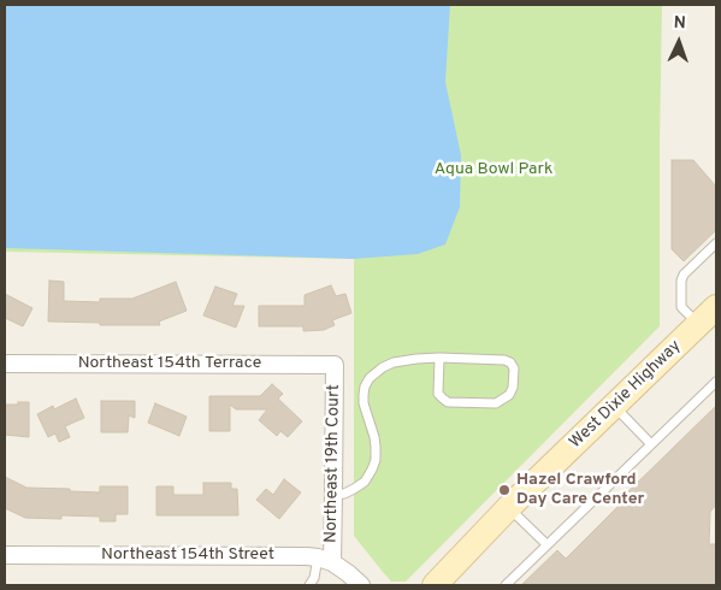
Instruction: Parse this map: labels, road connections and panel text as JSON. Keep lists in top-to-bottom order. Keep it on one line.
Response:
{"streets":{"main road":["West Dixie Highway"],"street":["Northeast 154th Terrace","Northeast 19th Court","Northeast 154th Street"]},"crossings":[["Northeast 154th Terrace","Northeast 19th Court"],["Northeast 19th Court","Northeast 154th Street"]],"parks":["Aqua Bowl Park"],"places":["Hazel Crawford Day Care Center"],"north":"top"}
